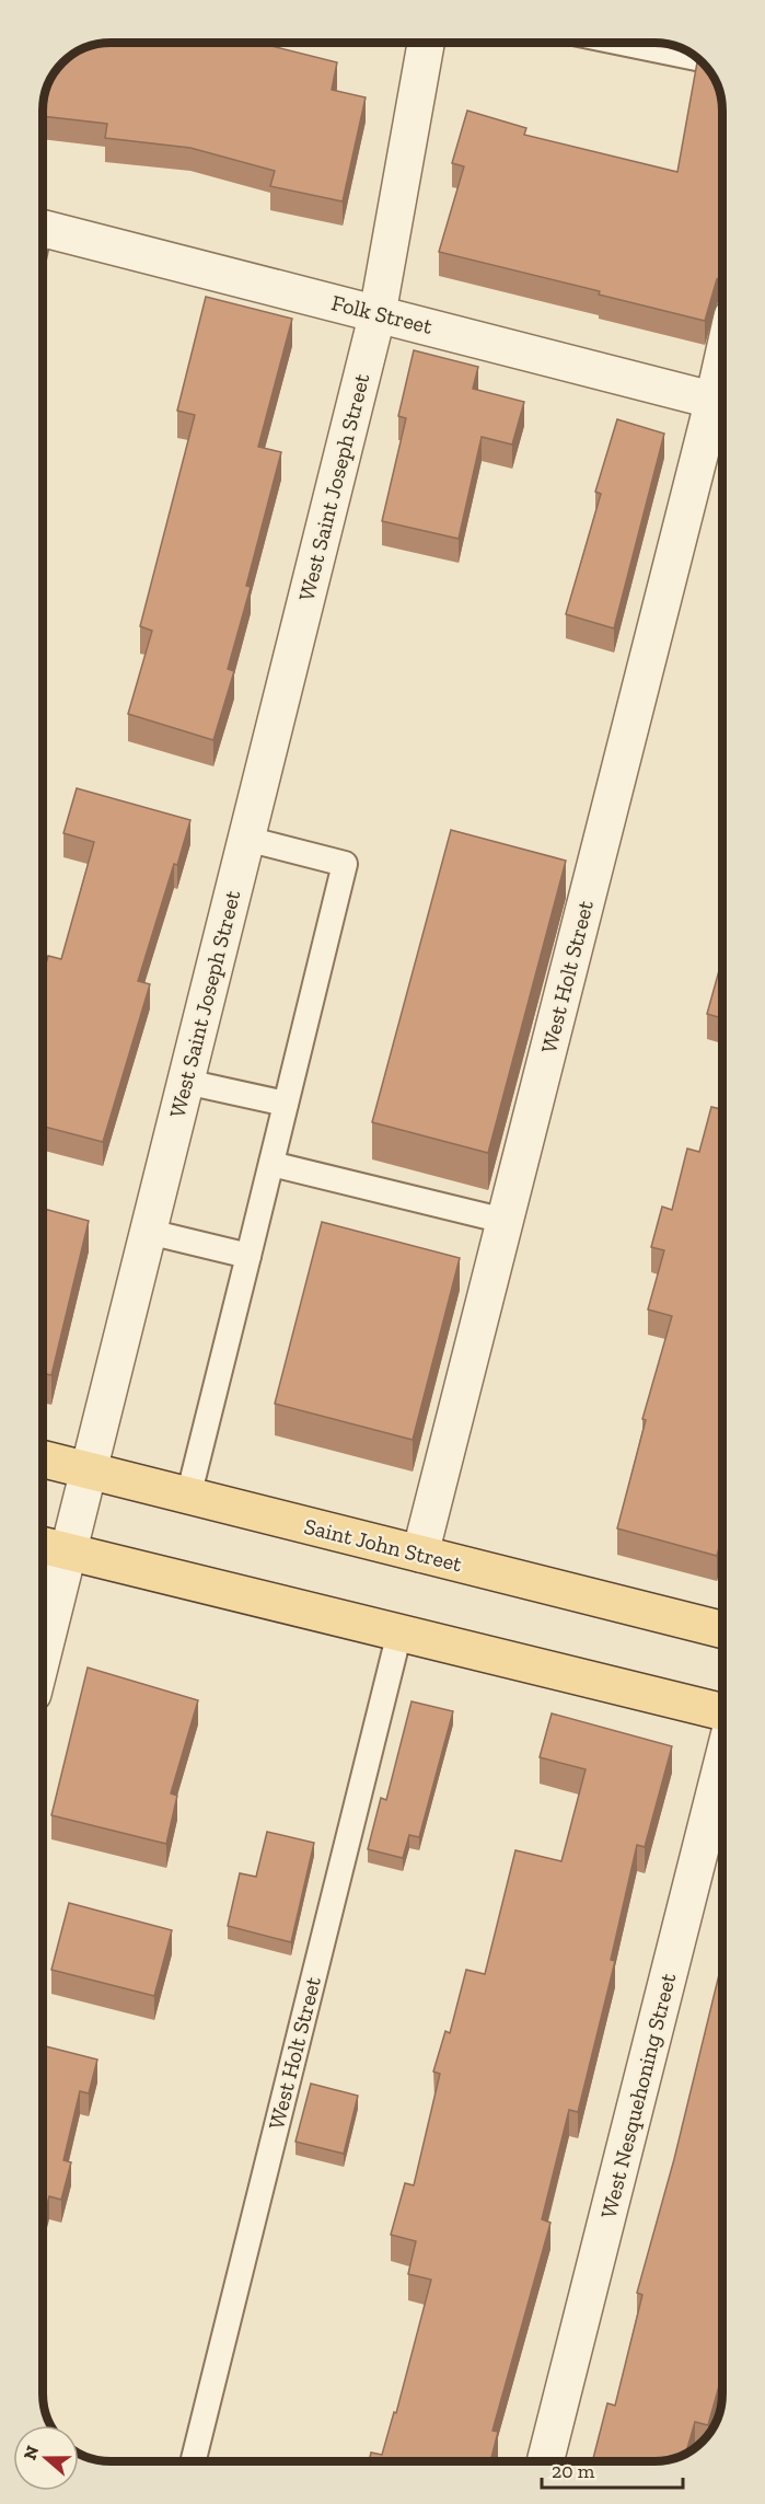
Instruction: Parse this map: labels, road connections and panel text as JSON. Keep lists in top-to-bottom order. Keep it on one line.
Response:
{"streets":{"main road":["Saint John Street"],"street":["Folk Street","West Saint Joseph Street","West Holt Street","West Nesquehoning Street"]},"crossings":[["Folk Street","West Saint Joseph Street"],["West Saint Joseph Street","Saint John Street"],["West Holt Street","Saint John Street"]],"scale_bar":"20 m","north":"left"}
